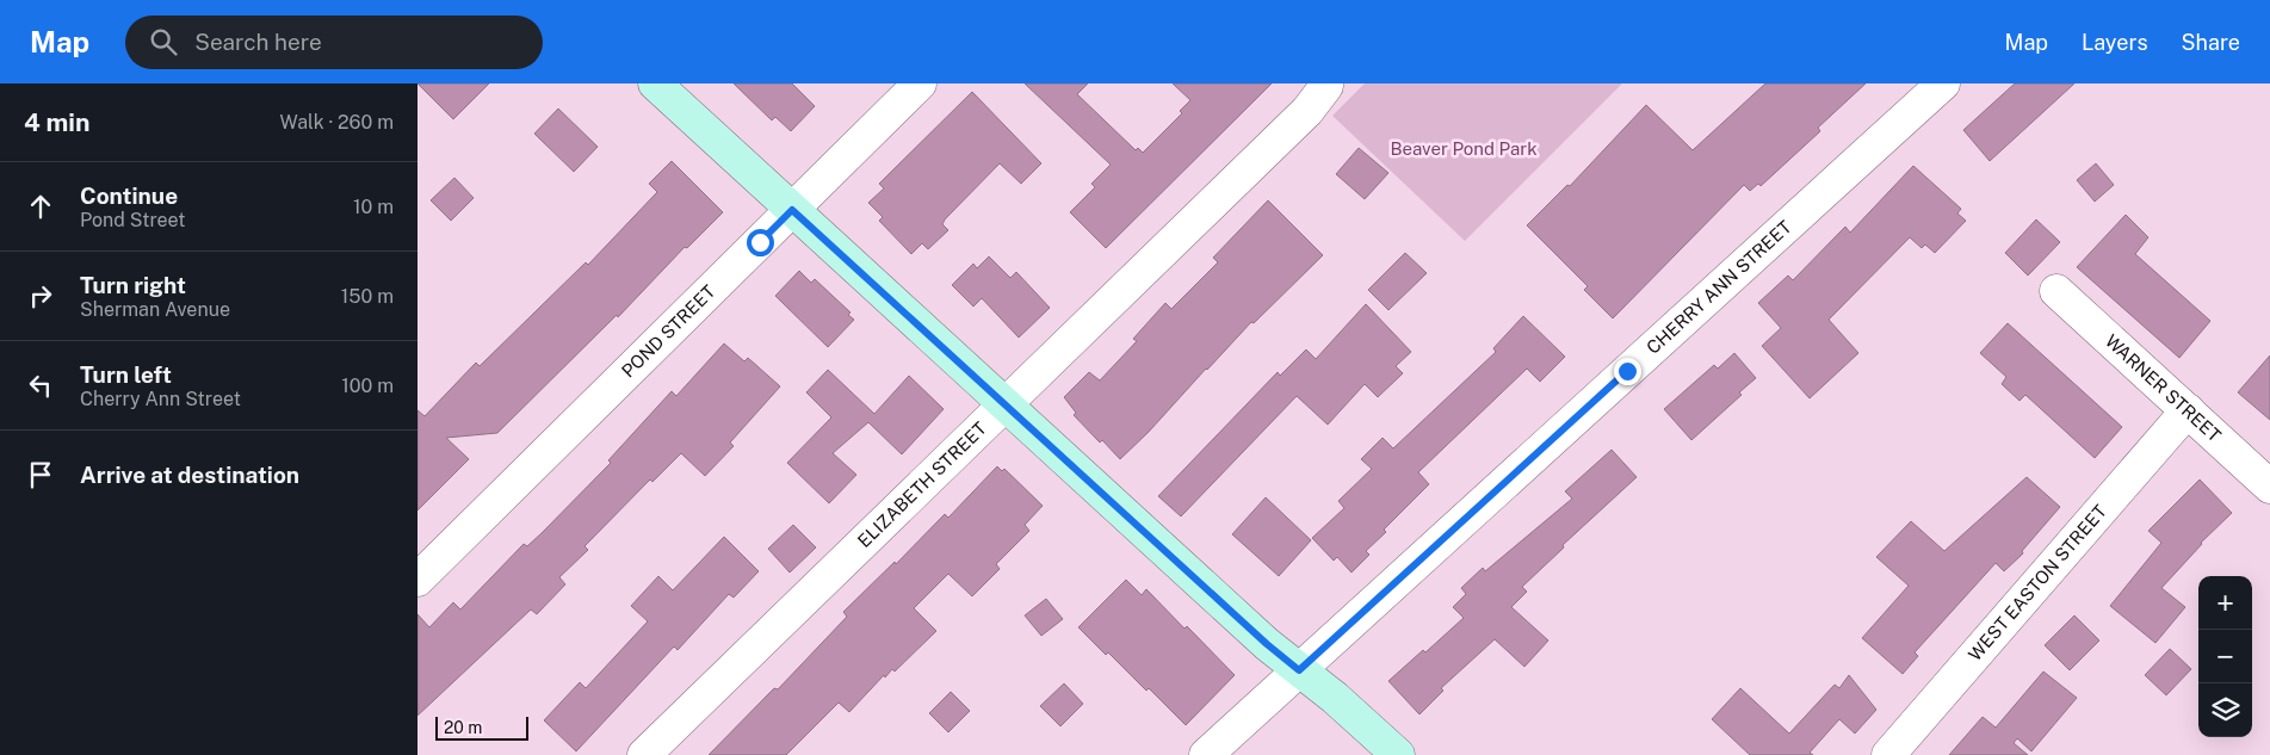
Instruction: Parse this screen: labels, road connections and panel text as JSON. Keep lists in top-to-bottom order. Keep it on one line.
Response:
{"streets":{"street":["CHERRY ANN STREET","POND STREET","WARNER STREET","ELIZABETH STREET","WEST EASTON STREET"]},"crossings":[["WARNER STREET","WEST EASTON STREET"]],"parks":["Beaver Pond Park"],"scale_bar":"20 m","page":{"header":"Map","search":"Search here","nav":["Map","Layers","Share"],"heading":["4 min","Walk · 260 m"],"list":[["Continue","Pond Street","10 m"],["Turn right","Sherman Avenue","150 m"],["Turn left","Cherry Ann Street","100 m"],"Arrive at destination"],"map_buttons":["+","−"],"scale":"20 m"}}
